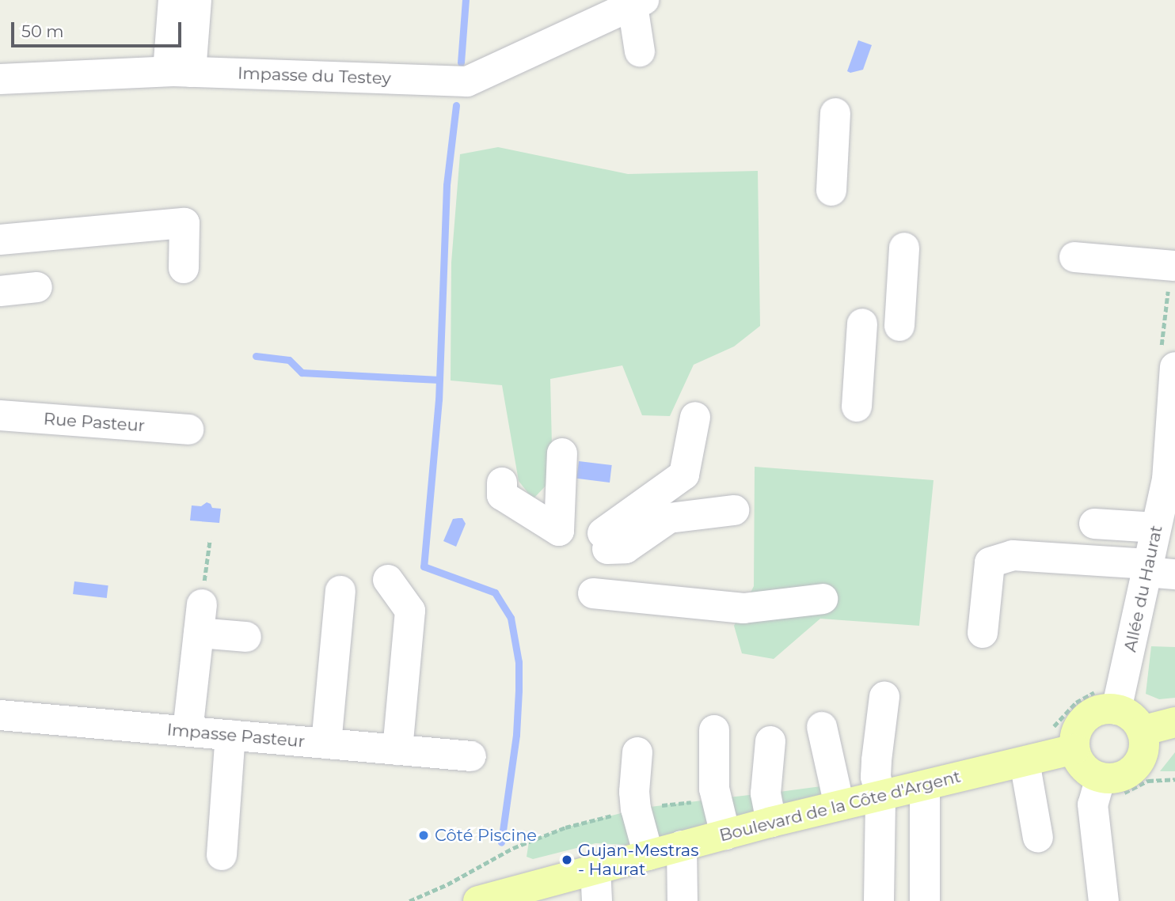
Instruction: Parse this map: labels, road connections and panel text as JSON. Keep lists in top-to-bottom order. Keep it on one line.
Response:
{"streets":{"main road":["Boulevard de la Côte d'Argent"],"street":["Impasse du Testey","Rue Pasteur","Allée du Haurat","Impasse Pasteur"]},"crossings":[["Allée du Haurat","Boulevard de la Côte d'Argent"]],"places":["Côté Piscine","Gujan-Mestras - Haurat"],"scale_bar":"50 m"}
